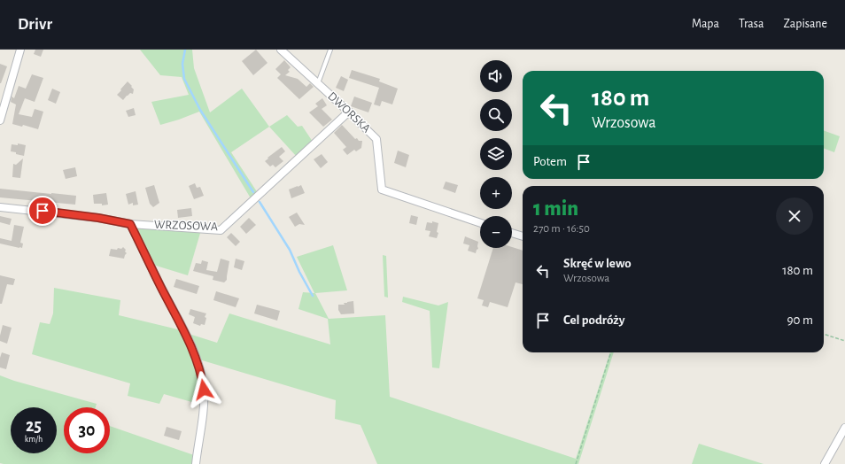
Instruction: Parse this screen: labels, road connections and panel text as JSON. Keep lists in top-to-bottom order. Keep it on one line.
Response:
{"streets":{"street":["DWORSKA","WRZOSOWA"]},"crossings":[["DWORSKA","WRZOSOWA"]],"page":{"header":"Drivr","nav":["Mapa","Trasa","Zapisane"],"map_buttons":["+","−"],"turn":["180 m","Wrzosowa"],"then":"Potem","heading":["1 min","270 m · 16:50"],"list":[{"name":"Skręć w lewo","note":"Wrzosowa","value":"180 m"},{"name":"Cel podróży","value":"90 m"}],"speed":"25 km/h","limit":"30"}}
